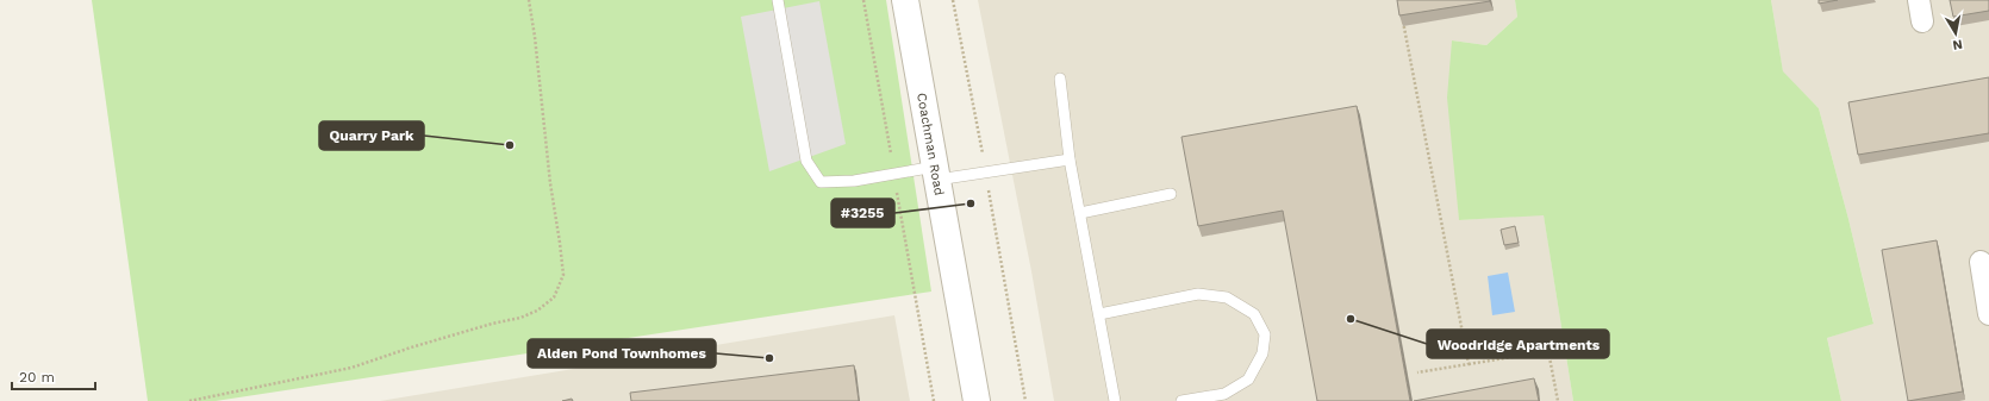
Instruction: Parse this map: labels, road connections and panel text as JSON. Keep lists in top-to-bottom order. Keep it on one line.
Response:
{"streets":{"street":["Coachman Road"]},"places":["Quarry Park","#3255","Woodridge Apartments","Alden Pond Townhomes"],"scale_bar":"20 m","north":"bottom"}
